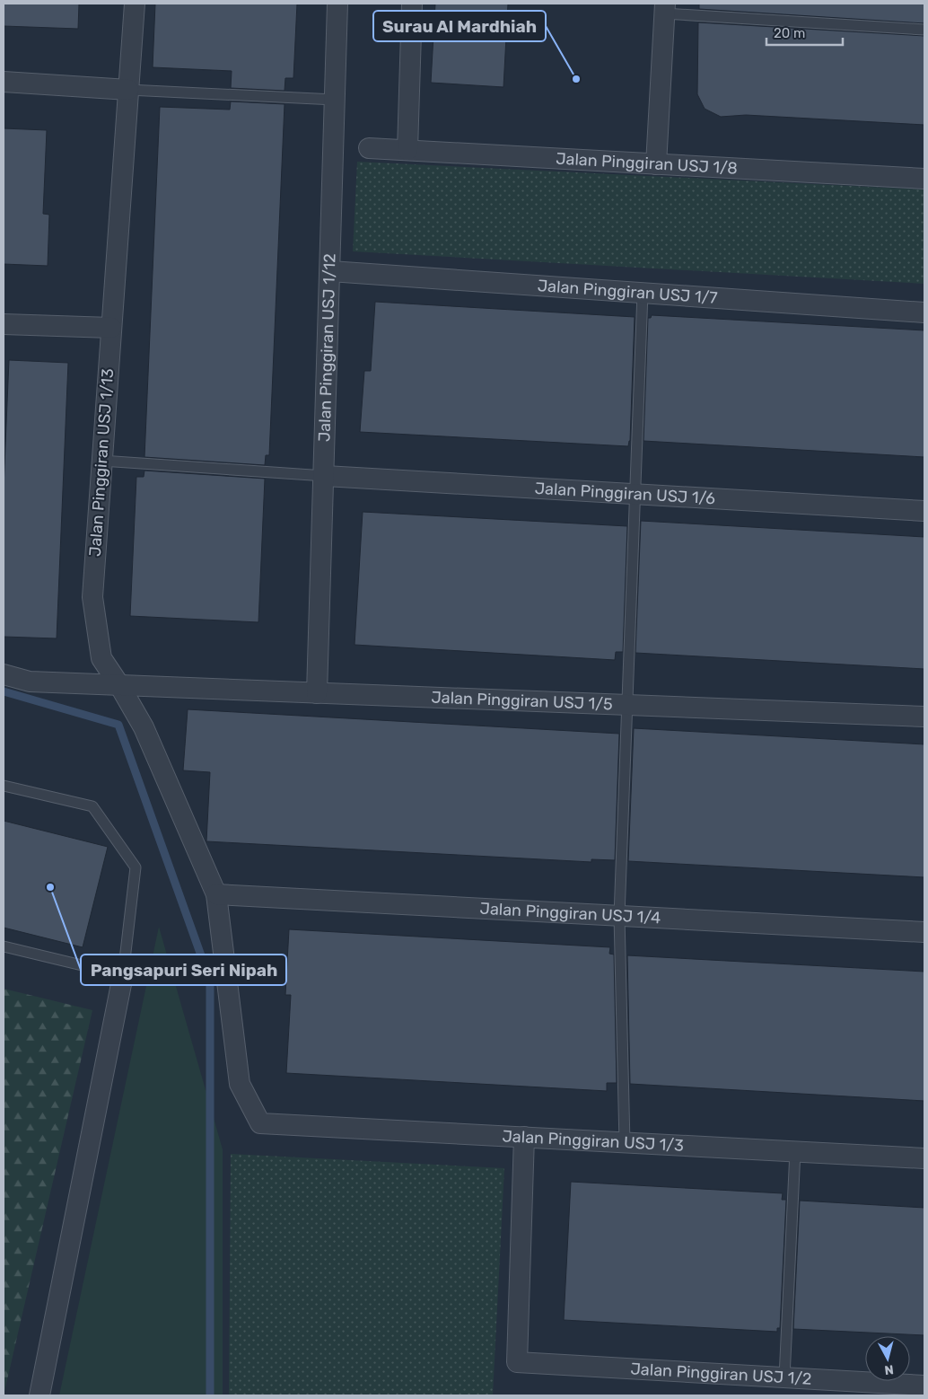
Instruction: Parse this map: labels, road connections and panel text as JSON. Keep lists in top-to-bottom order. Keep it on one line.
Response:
{"streets":{"street":["Jalan Pinggiran USJ 1/8","Jalan Pinggiran USJ 1/7","Jalan Pinggiran USJ 1/12","Jalan Pinggiran USJ 1/13","Jalan Pinggiran USJ 1/6","Jalan Pinggiran USJ 1/5","Jalan Pinggiran USJ 1/4","Jalan Pinggiran USJ 1/3","Jalan Pinggiran USJ 1/2"]},"crossings":[["Jalan Pinggiran USJ 1/7","Jalan Pinggiran USJ 1/12"],["Jalan Pinggiran USJ 1/12","Jalan Pinggiran USJ 1/6"],["Jalan Pinggiran USJ 1/12","Jalan Pinggiran USJ 1/5"],["Jalan Pinggiran USJ 1/13","Jalan Pinggiran USJ 1/5"],["Jalan Pinggiran USJ 1/13","Jalan Pinggiran USJ 1/4"],["Jalan Pinggiran USJ 1/13","Jalan Pinggiran USJ 1/3"],["Jalan Pinggiran USJ 1/3","Jalan Pinggiran USJ 1/2"]],"places":["Surau Al Mardhiah","Pangsapuri Seri Nipah"],"scale_bar":"20 m","north":"bottom"}
